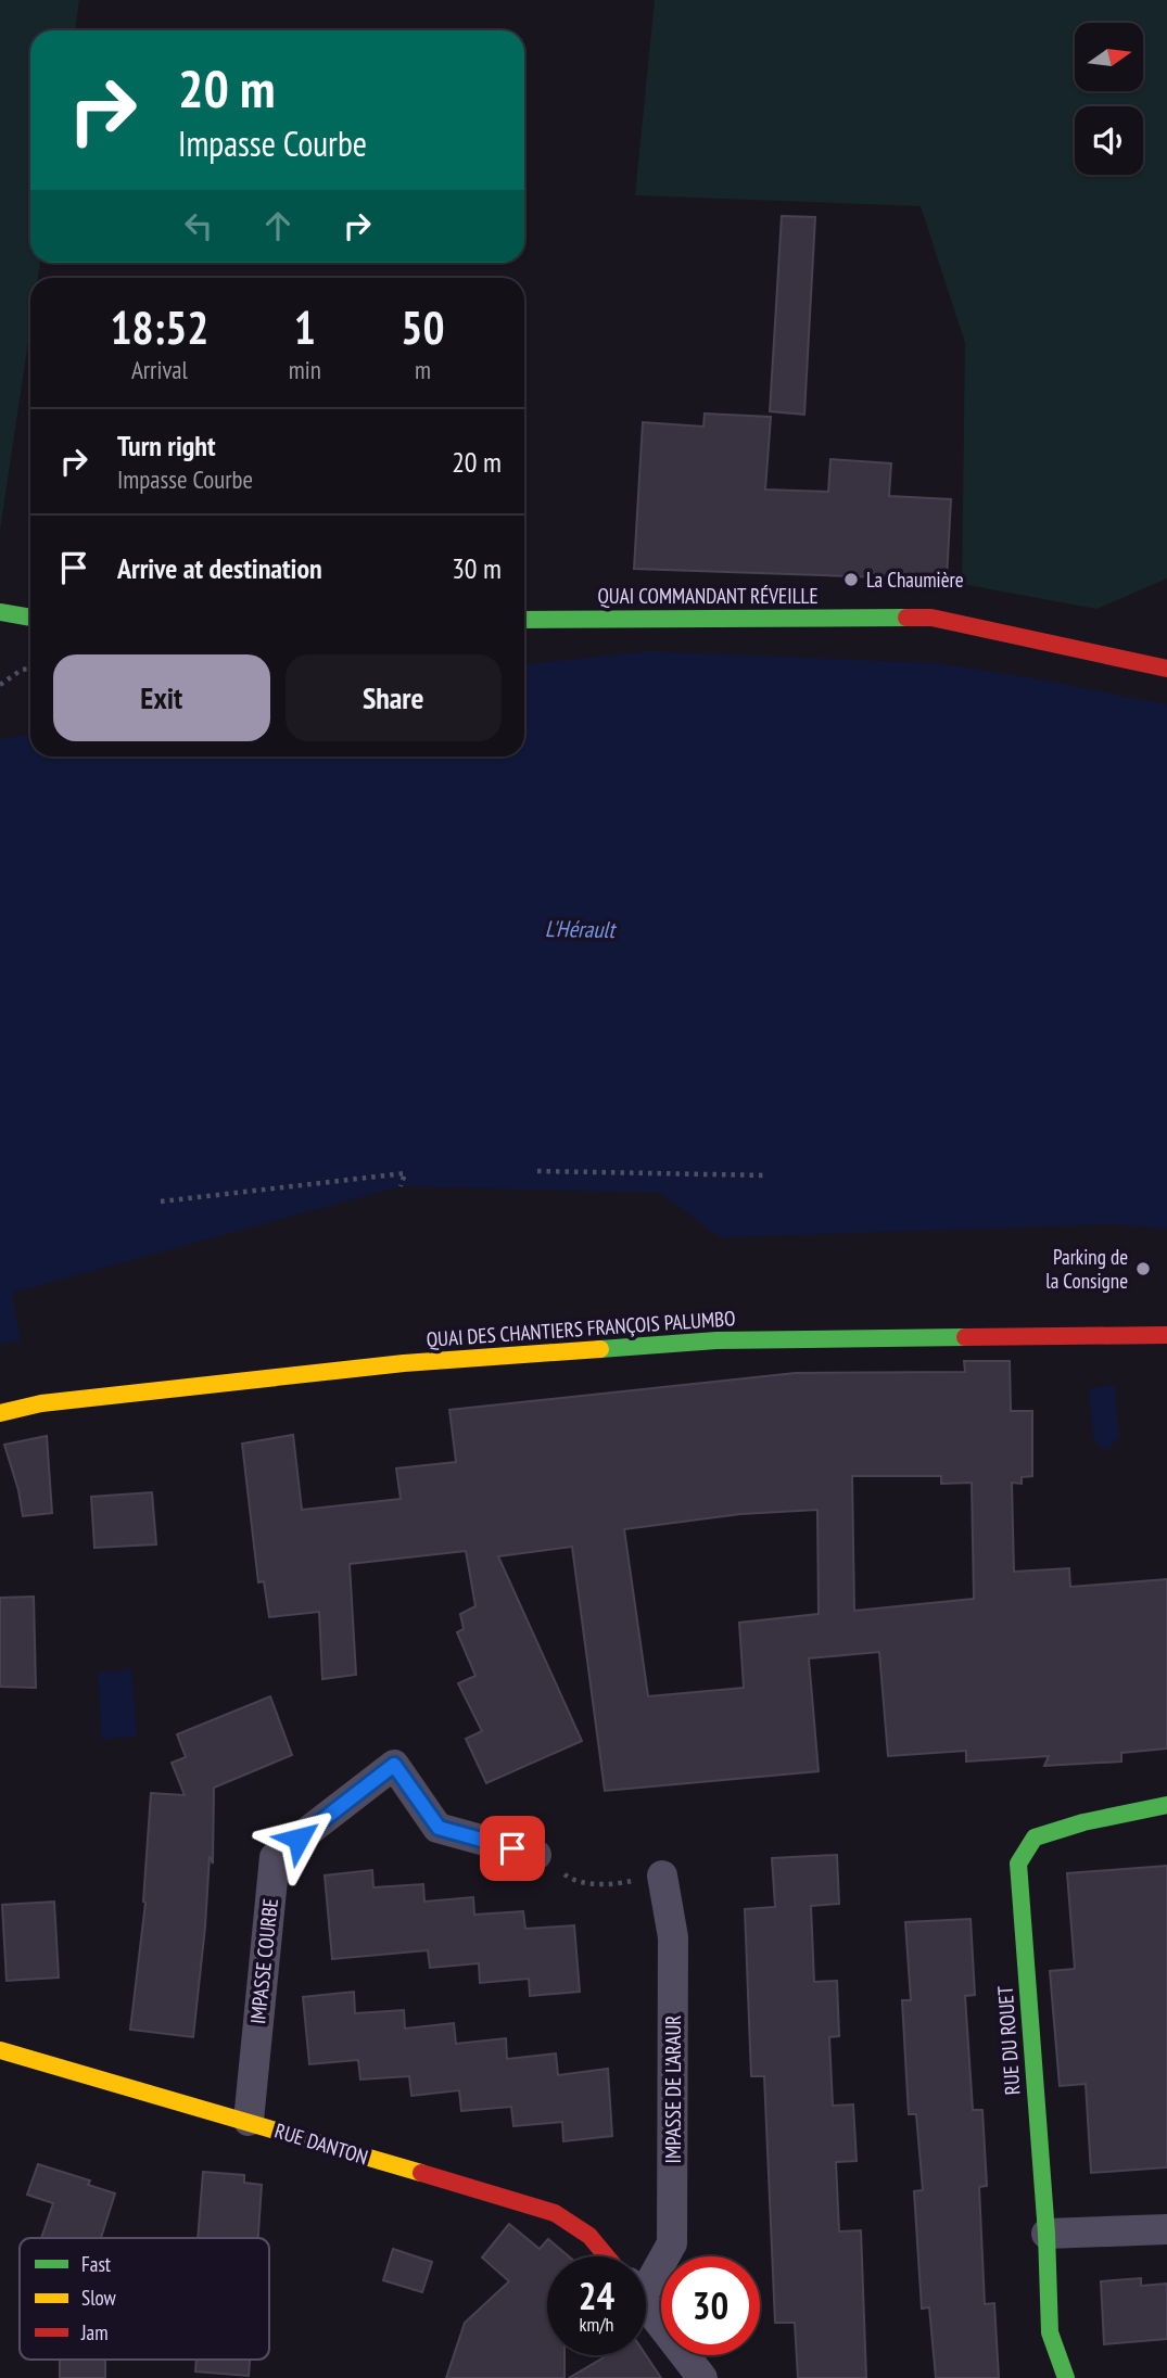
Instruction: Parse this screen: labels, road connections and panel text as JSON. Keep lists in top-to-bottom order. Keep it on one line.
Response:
{"streets":{"street":["QUAI COMMANDANT RÉVEILLE","QUAI DES CHANTIERS FRANÇOIS PALUMBO","IMPASSE COURBE","RUE DU ROUET","IMPASSE DE L'ARAUR","RUE DANTON"]},"crossings":[["IMPASSE COURBE","RUE DANTON"]],"water":["L'Hérault"],"places":["La Chaumière","Parking de la Consigne"],"legend":["Fast","Slow","Jam"],"north":"right","page":{"turn":["20 m","Impasse Courbe"],"eta":["18:52","Arrival","1","min","50","m"],"list":[{"name":"Turn right","note":"Impasse Courbe","value":"20 m"},{"name":"Arrive at destination","value":"30 m"}],"buttons":["Exit","Share"],"speed":"24 km/h","limit":"30"}}
